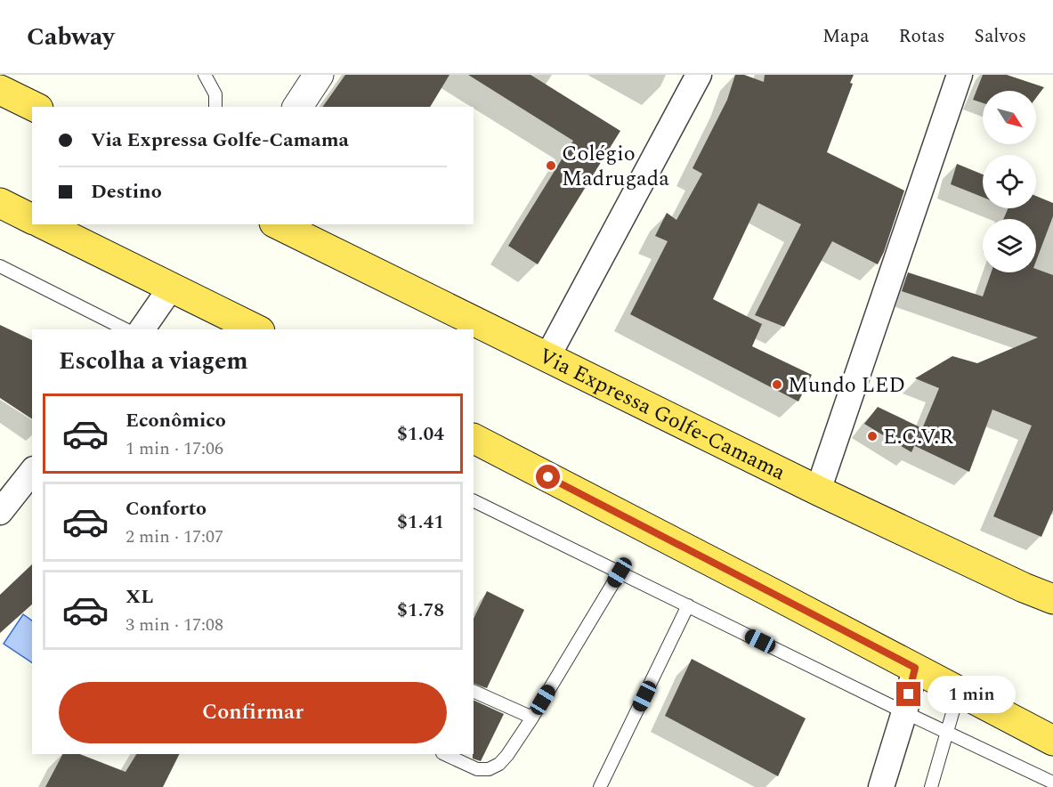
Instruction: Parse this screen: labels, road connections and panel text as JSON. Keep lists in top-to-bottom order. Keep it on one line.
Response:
{"streets":{"highway":["Via Expressa Golfe-Camama"]},"places":["Colégio Madrugada","Mundo LED","E.C.V.R"],"north":"bottom right","page":{"header":"Cabway","nav":["Mapa","Rotas","Salvos"],"banner":["Via Expressa Golfe-Camama","Destino"],"heading":"Escolha a viagem","list":[{"name":"Econômico","note":"1 min · 17:06","value":"$1.04"},{"name":"Conforto","note":"2 min · 17:07","value":"$1.41"},{"name":"XL","note":"3 min · 17:08","value":"$1.78"}],"buttons":"Confirmar","bubble":"1 min"}}
